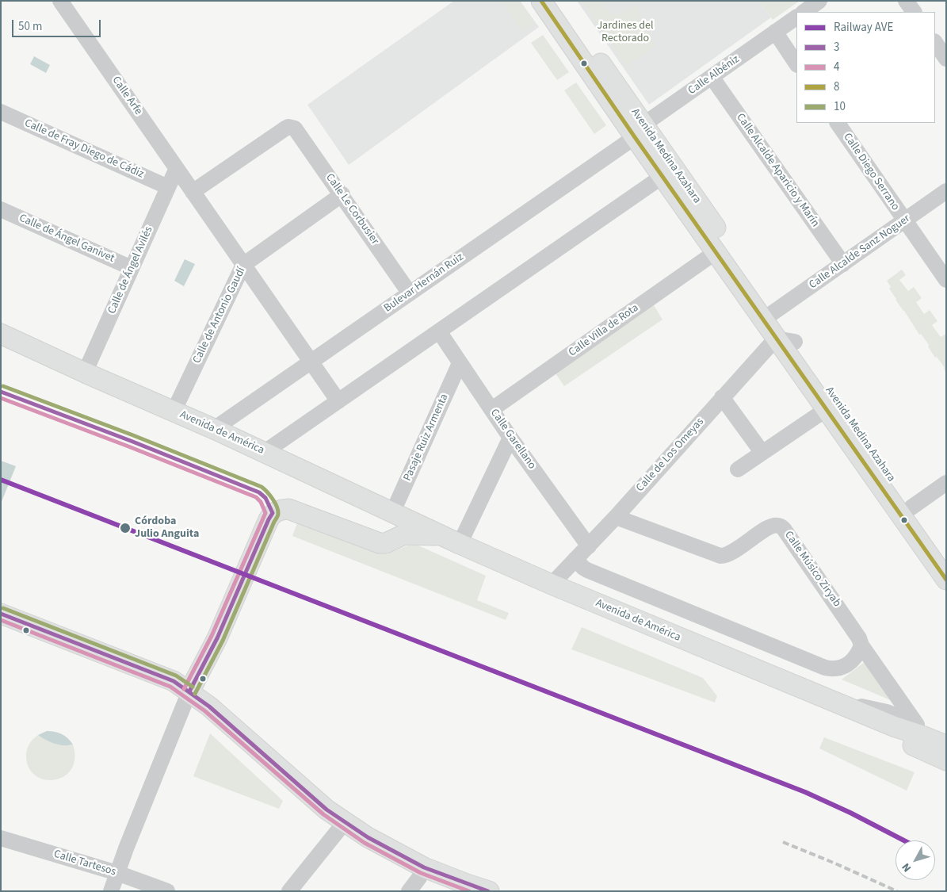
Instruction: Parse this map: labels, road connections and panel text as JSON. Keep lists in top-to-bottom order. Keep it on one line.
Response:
{"streets":{"main road":["Avenida Medina Azahara","Avenida de América"],"street":["Calle Albéniz","Calle Arfe","Calle de Fray Diego de Cádiz","Calle Alcalde Aparicio y Marín","Calle Diego Serrano","Calle Le Corbusier","Calle de Ángel Ganivet","Calle Alcalde Sanz Noguer","Calle de Ángel Avilés","Bulevar Hernán Ruiz","Calle de Antonio Gaudí","Calle Villa de Rota","Pasaje Ruiz Armenta","Calle Garellano","Calle de Los Omeyas","Calle Músico Ziryab","Calle Tartesos"]},"crossings":[["Calle Albéniz","Avenida Medina Azahara"],["Calle Albéniz","Calle Alcalde Aparicio y Marín"],["Calle Albéniz","Bulevar Hernán Ruiz"],["Calle Arfe","Calle Le Corbusier"],["Calle Arfe","Calle de Ángel Avilés"],["Calle Arfe","Bulevar Hernán Ruiz"],["Calle Arfe","Calle de Antonio Gaudí"],["Calle de Fray Diego de Cádiz","Calle de Ángel Avilés"],["Avenida Medina Azahara","Calle Alcalde Sanz Noguer"],["Avenida Medina Azahara","Bulevar Hernán Ruiz"],["Avenida Medina Azahara","Calle Villa de Rota"],["Avenida Medina Azahara","Calle de Los Omeyas"],["Calle Alcalde Aparicio y Marín","Calle Alcalde Sanz Noguer"],["Calle Diego Serrano","Calle Alcalde Sanz Noguer"],["Calle Le Corbusier","Bulevar Hernán Ruiz"],["Calle Le Corbusier","Calle de Antonio Gaudí"],["Calle de Ángel Ganivet","Calle de Ángel Avilés"],["Calle de Ángel Avilés","Avenida de América"],["Bulevar Hernán Ruiz","Avenida de América"],["Calle de Antonio Gaudí","Avenida de América"],["Calle Villa de Rota","Calle Garellano"],["Avenida de América","Pasaje Ruiz Armenta"],["Avenida de América","Calle de Los Omeyas"],["Avenida de América","Calle Músico Ziryab"],["Pasaje Ruiz Armenta","Calle Garellano"],["Calle Garellano","Calle de Los Omeyas"],["Calle de Los Omeyas","Calle Músico Ziryab"]],"parks":["Jardines del Rectorado"],"places":["Córdoba Julio Anguita"],"lines":["transit line 8","transit line 10","transit line 3","transit line 4","rail line AVE"],"legend":["Railway AVE","3","4","8","10"],"scale_bar":"50 m","north":"bottom left"}
